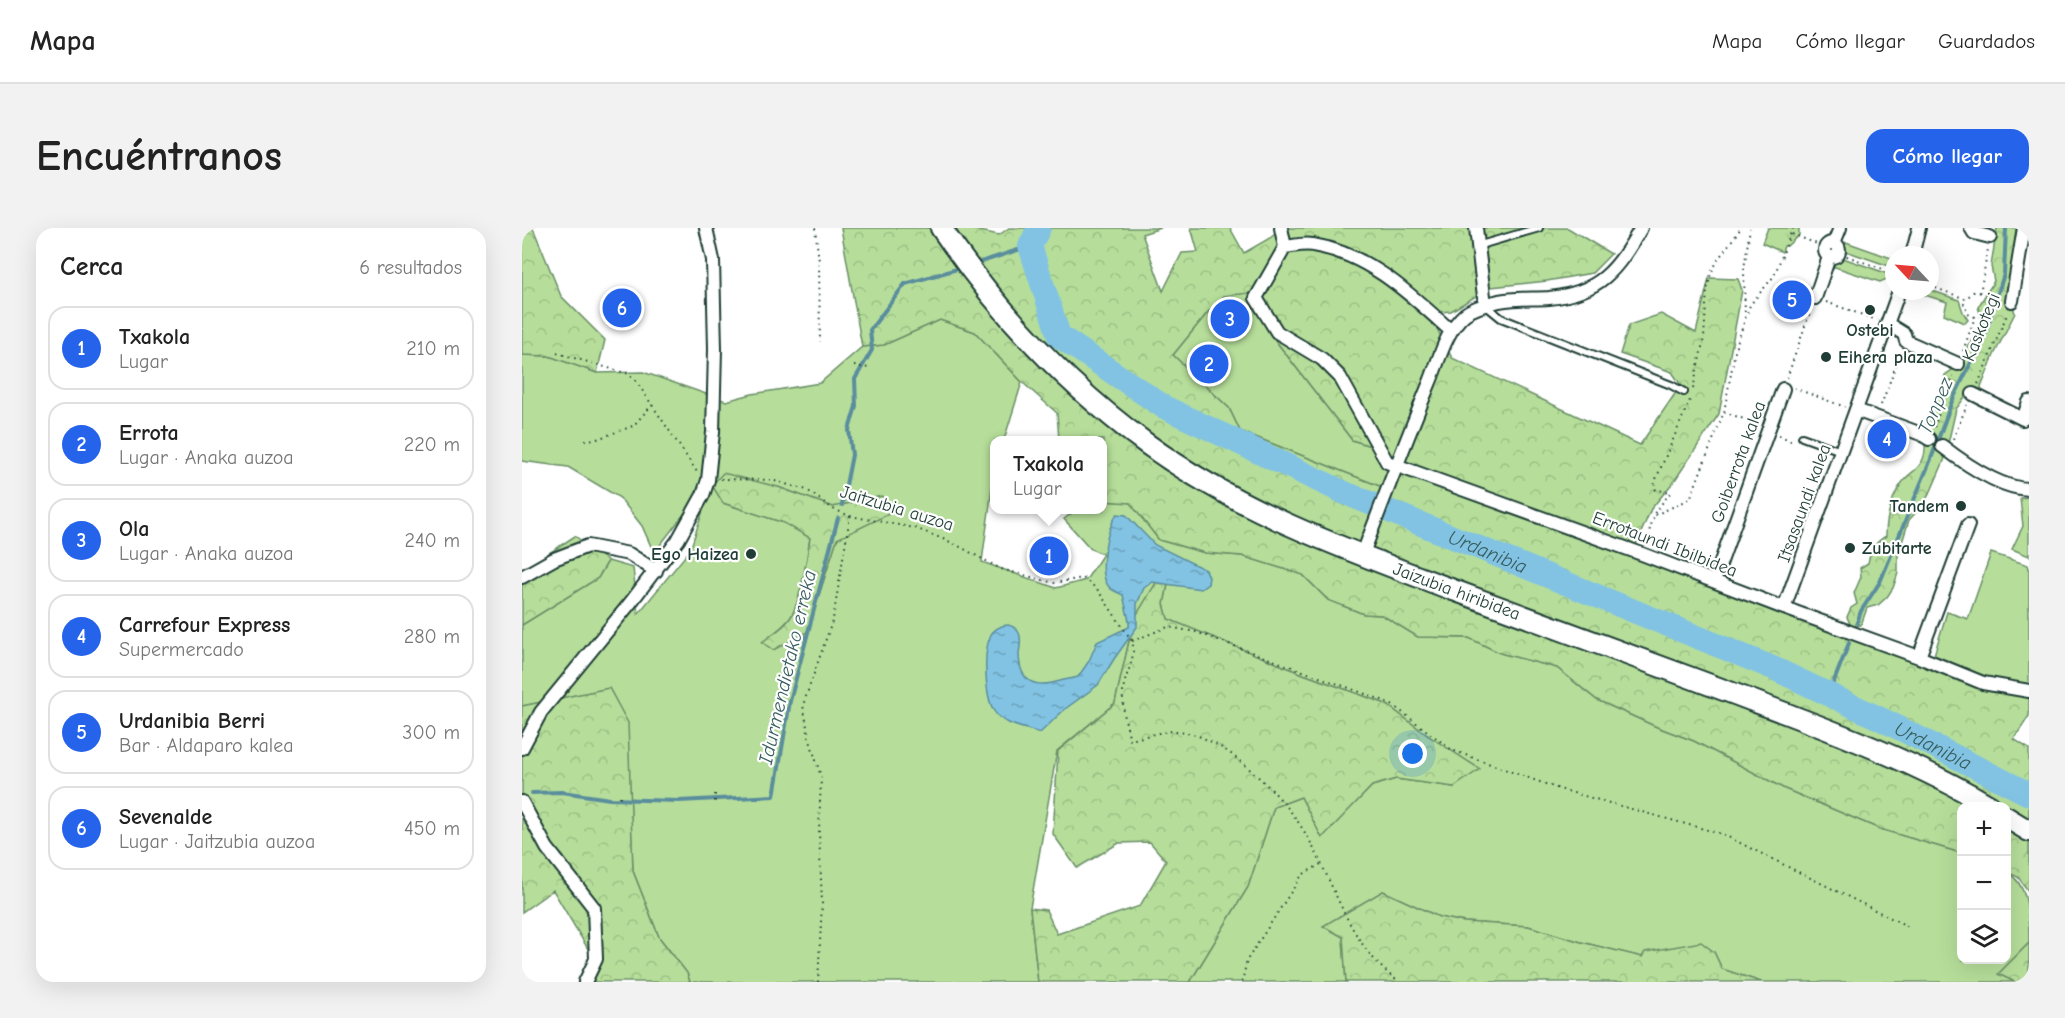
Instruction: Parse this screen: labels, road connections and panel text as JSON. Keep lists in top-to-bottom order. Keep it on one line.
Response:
{"streets":{"main road":["Jaizubia hiribidea"],"street":["Kaskotegi","Goiberrota kalea","Itsasaundi kalea","Errotaundi Ibilbidea"],"path":["Jaitzubia auzoa"]},"crossings":[["Goiberrota kalea","Errotaundi Ibilbidea"],["Itsasaundi kalea","Errotaundi Ibilbidea"]],"water":["Tonpez","Urdanibia","Idurmendietako erreka"],"places":["Ostebi","Eihera plaza","Tandem","Zubitarte","Ego Haizea"],"north":"top left","page":{"header":"Mapa","nav":["Mapa","Cómo llegar","Guardados"],"buttons":"Cómo llegar","title":"Encuéntranos","heading":["Cerca","6 resultados"],"pins":["5","6","3","2","4","1"],"list":[{"mark":"1","name":"Txakola","note":"Lugar","value":"210 m"},{"mark":"2","name":"Errota","note":"Lugar · Anaka auzoa","value":"220 m"},{"mark":"3","name":"Ola","note":"Lugar · Anaka auzoa","value":"240 m"},{"mark":"4","name":"Carrefour Express","note":"Supermercado","value":"280 m"},{"mark":"5","name":"Urdanibia Berri","note":"Bar · Aldaparo kalea","value":"300 m"},{"mark":"6","name":"Sevenalde","note":"Lugar · Jaitzubia auzoa","value":"450 m"}],"popup":["Txakola","Lugar"],"map_buttons":["+","−"]}}
